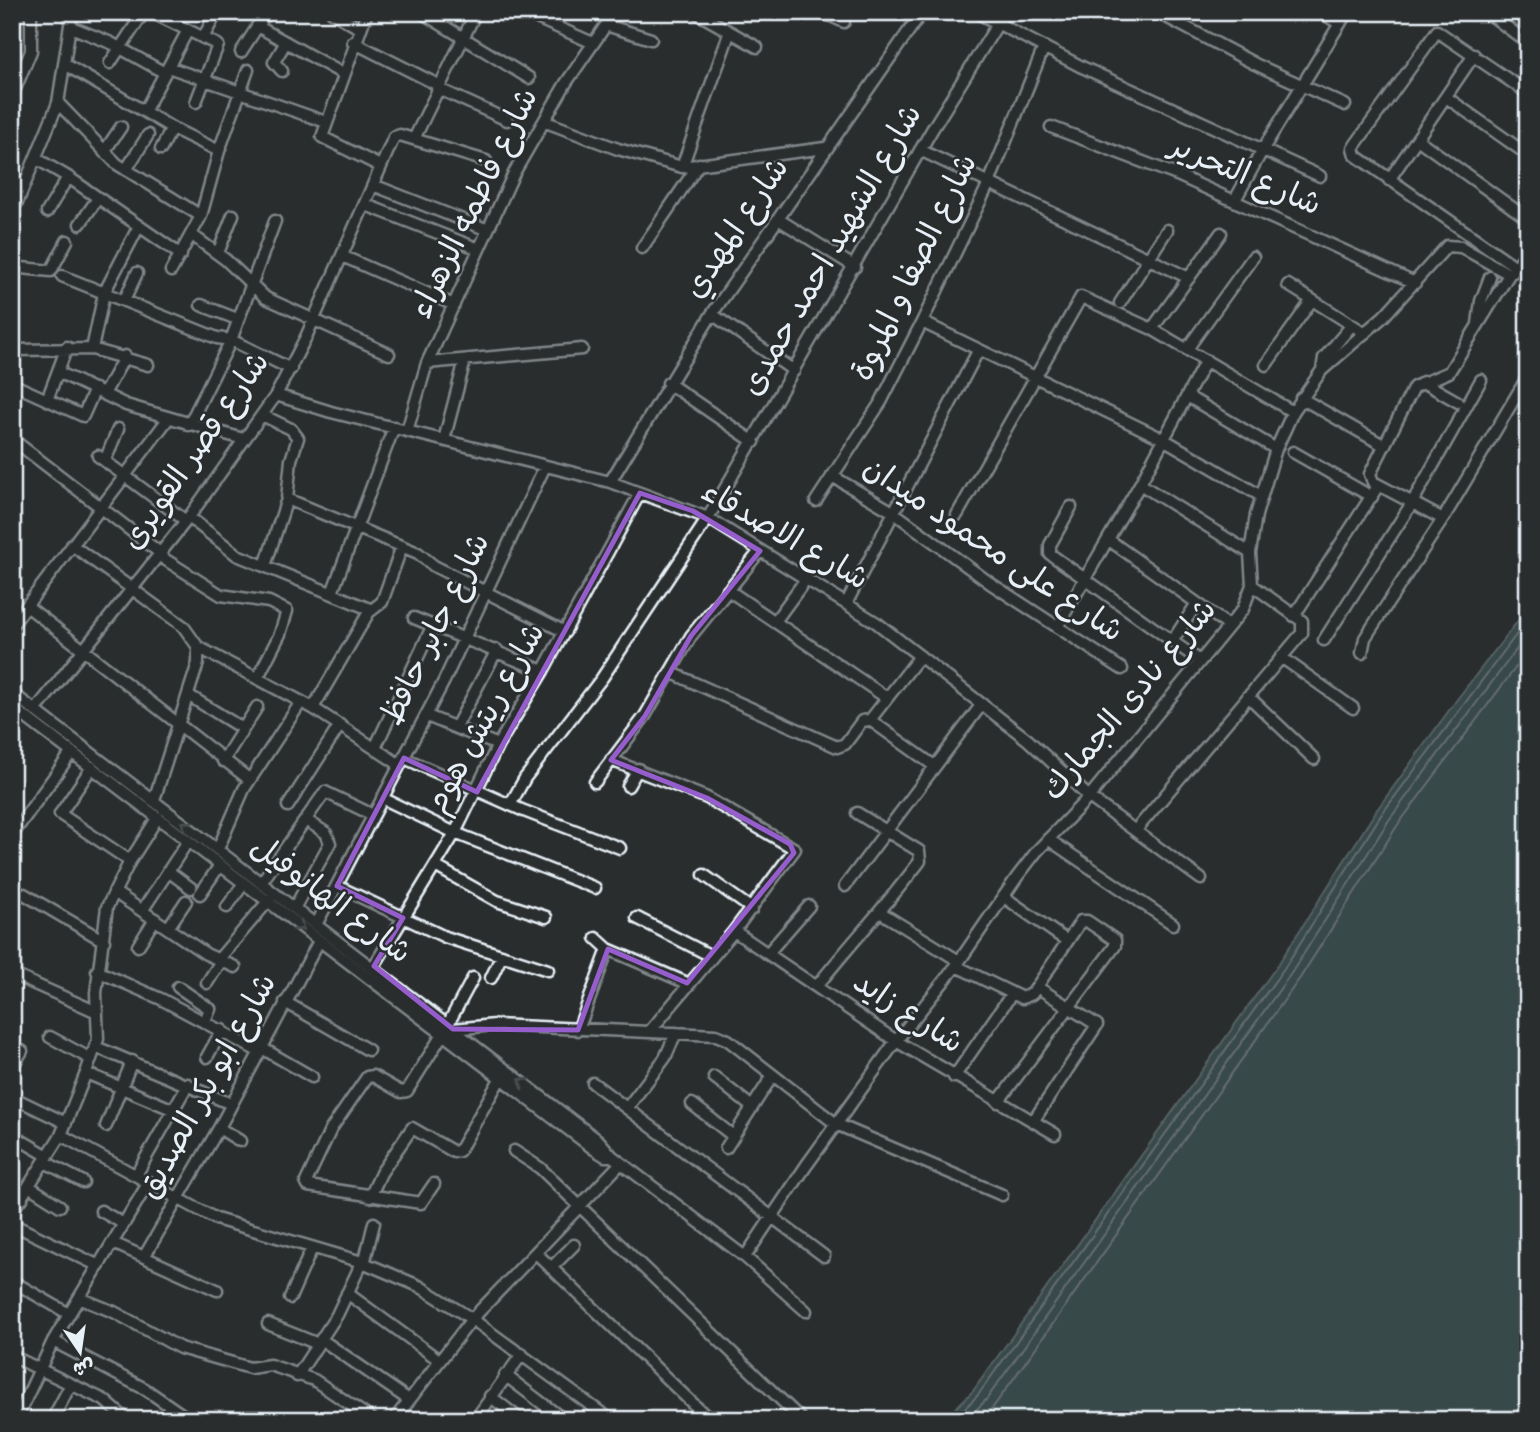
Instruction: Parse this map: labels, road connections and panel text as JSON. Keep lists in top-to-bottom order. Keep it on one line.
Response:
{"streets":{"street":["شارع التحرير","شارع فاطمه الزهراء","شارع المهدي","شارع الشهيد احمد حمدى","شارع الصفا و المروة","شارع قصر القويرى","شارع الاصدقاء","شارع على محمود ميدان","شارع جابر حافظ","شارع نادى الجمارك","شارع ريتش هوم","شارع الهانوفيل","شارع زايد","شارع ابو بكر الصديق"]},"crossings":[["شارع التحرير","شارع نادى الجمارك"],["شارع فاطمه الزهراء","شارع الاصدقاء"],["شارع المهدي","شارع الاصدقاء"],["شارع الشهيد احمد حمدى","شارع الاصدقاء"],["شارع الصفا و المروة","شارع على محمود ميدان"],["شارع قصر القويرى","شارع الاصدقاء"],["شارع قصر القويرى","شارع الهانوفيل"],["شارع الاصدقاء","شارع جابر حافظ"],["شارع الاصدقاء","شارع نادى الجمارك"],["شارع الاصدقاء","شارع ريتش هوم"],["شارع جابر حافظ","شارع الهانوفيل"],["شارع نادى الجمارك","شارع الهانوفيل"],["شارع نادى الجمارك","شارع زايد"],["شارع ريتش هوم","شارع الهانوفيل"],["شارع الهانوفيل","شارع ابو بكر الصديق"]],"north":"bottom"}
